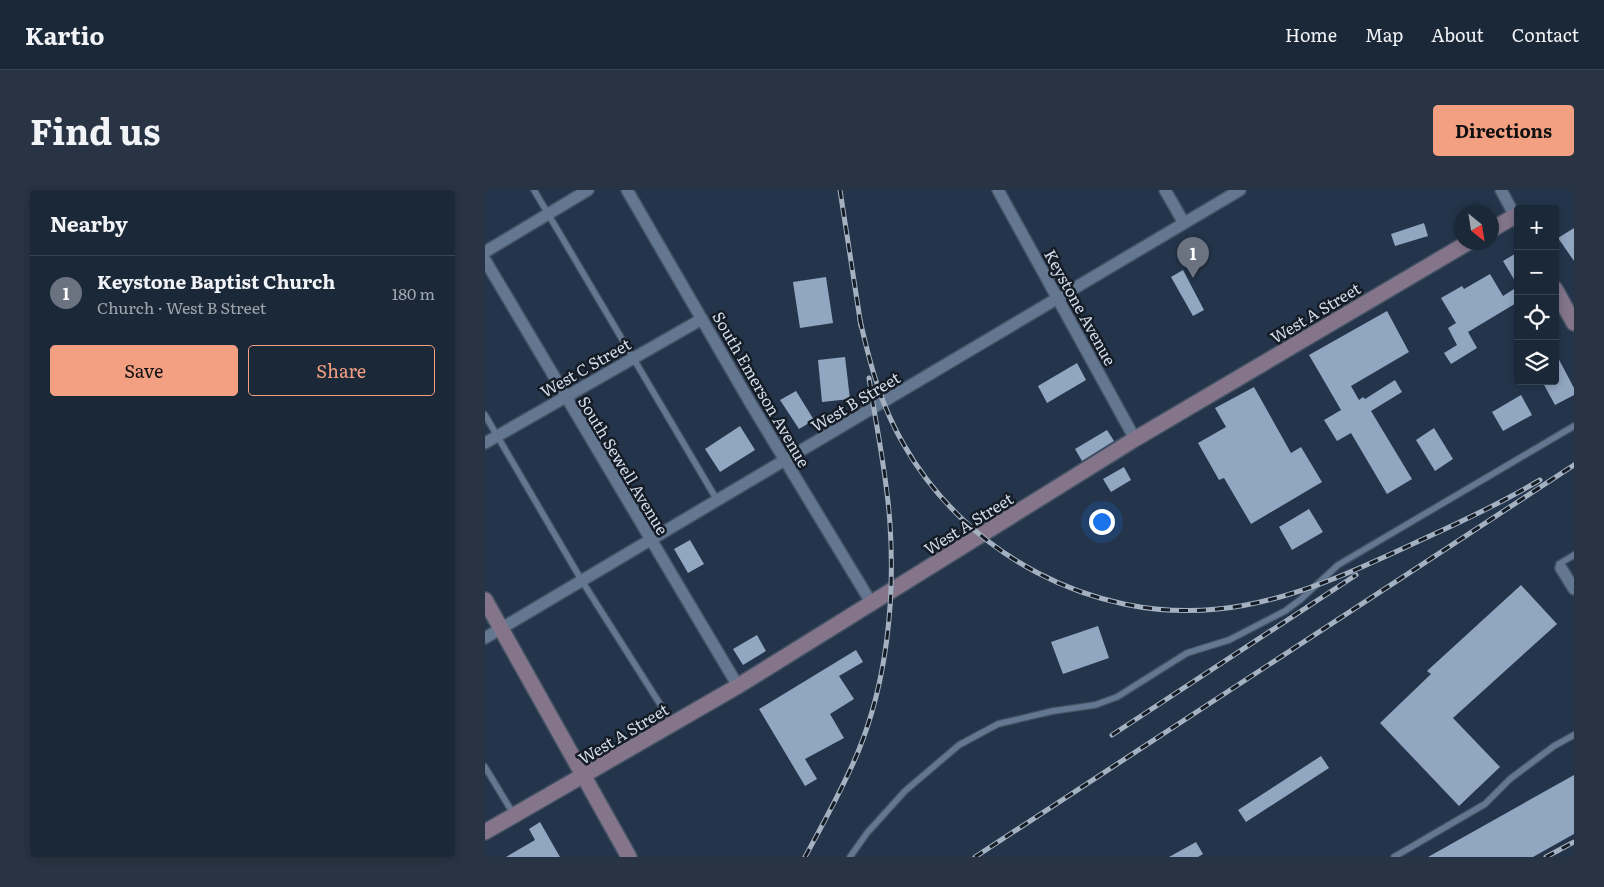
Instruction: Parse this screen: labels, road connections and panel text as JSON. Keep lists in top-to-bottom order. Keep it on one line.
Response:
{"streets":{"street":["Keystone Avenue","West A Street","West C Street","South Emerson Avenue","West B Street","South Sewell Avenue"]},"crossings":[["Keystone Avenue","West A Street"],["Keystone Avenue","West B Street"],["West A Street","South Emerson Avenue"],["West A Street","South Sewell Avenue"],["West C Street","South Emerson Avenue"],["West C Street","South Sewell Avenue"],["South Emerson Avenue","West B Street"],["West B Street","South Sewell Avenue"]],"north":"bottom right","page":{"header":"Kartio","nav":["Home","Map","About","Contact"],"title":"Find us","buttons":["Directions",["Save","Share"]],"heading":"Nearby","map_buttons":["+","−"],"pins":"1","list":[{"mark":"1","name":"Keystone Baptist Church","note":"Church · West B Street","value":"180 m"}]}}
